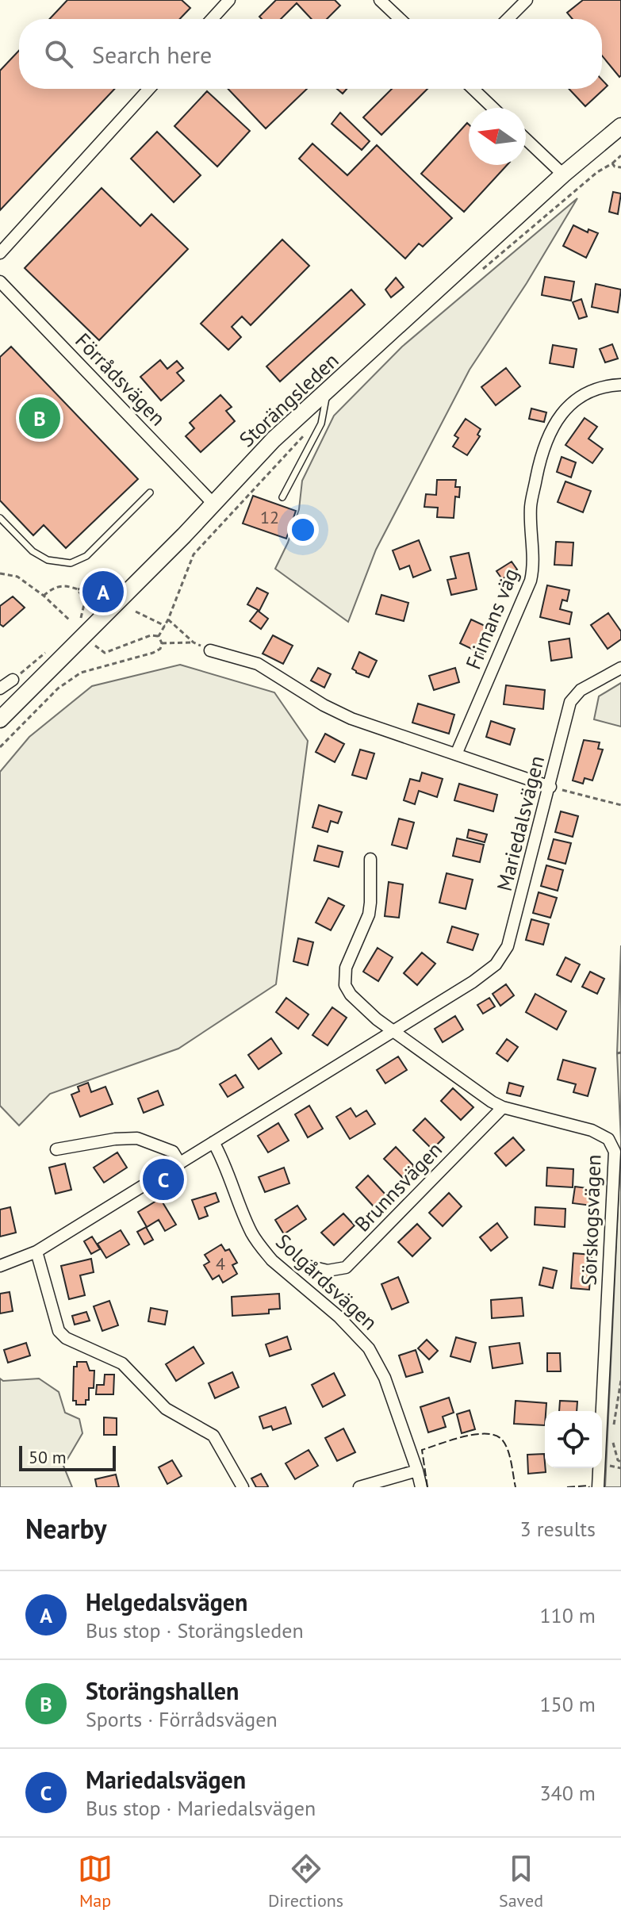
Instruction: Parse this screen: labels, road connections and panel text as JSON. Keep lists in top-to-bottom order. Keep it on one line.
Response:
{"streets":{"main road":["Storängsleden"],"street":["Förrådsvägen","Frimans väg","Mariedalsvägen","Brunnsvägen","Sörskogsvägen","Solgårdsvägen"]},"crossings":[["Förrådsvägen","Storängsleden"],["Mariedalsvägen","Sörskogsvägen"],["Mariedalsvägen","Solgårdsvägen"],["Brunnsvägen","Sörskogsvägen"]],"house_numbers":["12","4"],"scale_bar":"50 m","north":"left","page":{"search":"Search here","pins":["B","A","C"],"scale":"50 m","heading":["Nearby","3 results"],"list":[{"mark":"A","name":"Helgedalsvägen","note":"Bus stop · Storängsleden","value":"110 m"},{"mark":"B","name":"Storängshallen","note":"Sports · Förrådsvägen","value":"150 m"},{"mark":"C","name":"Mariedalsvägen","note":"Bus stop · Mariedalsvägen","value":"340 m"}],"nav":["Map","Directions","Saved"]}}
